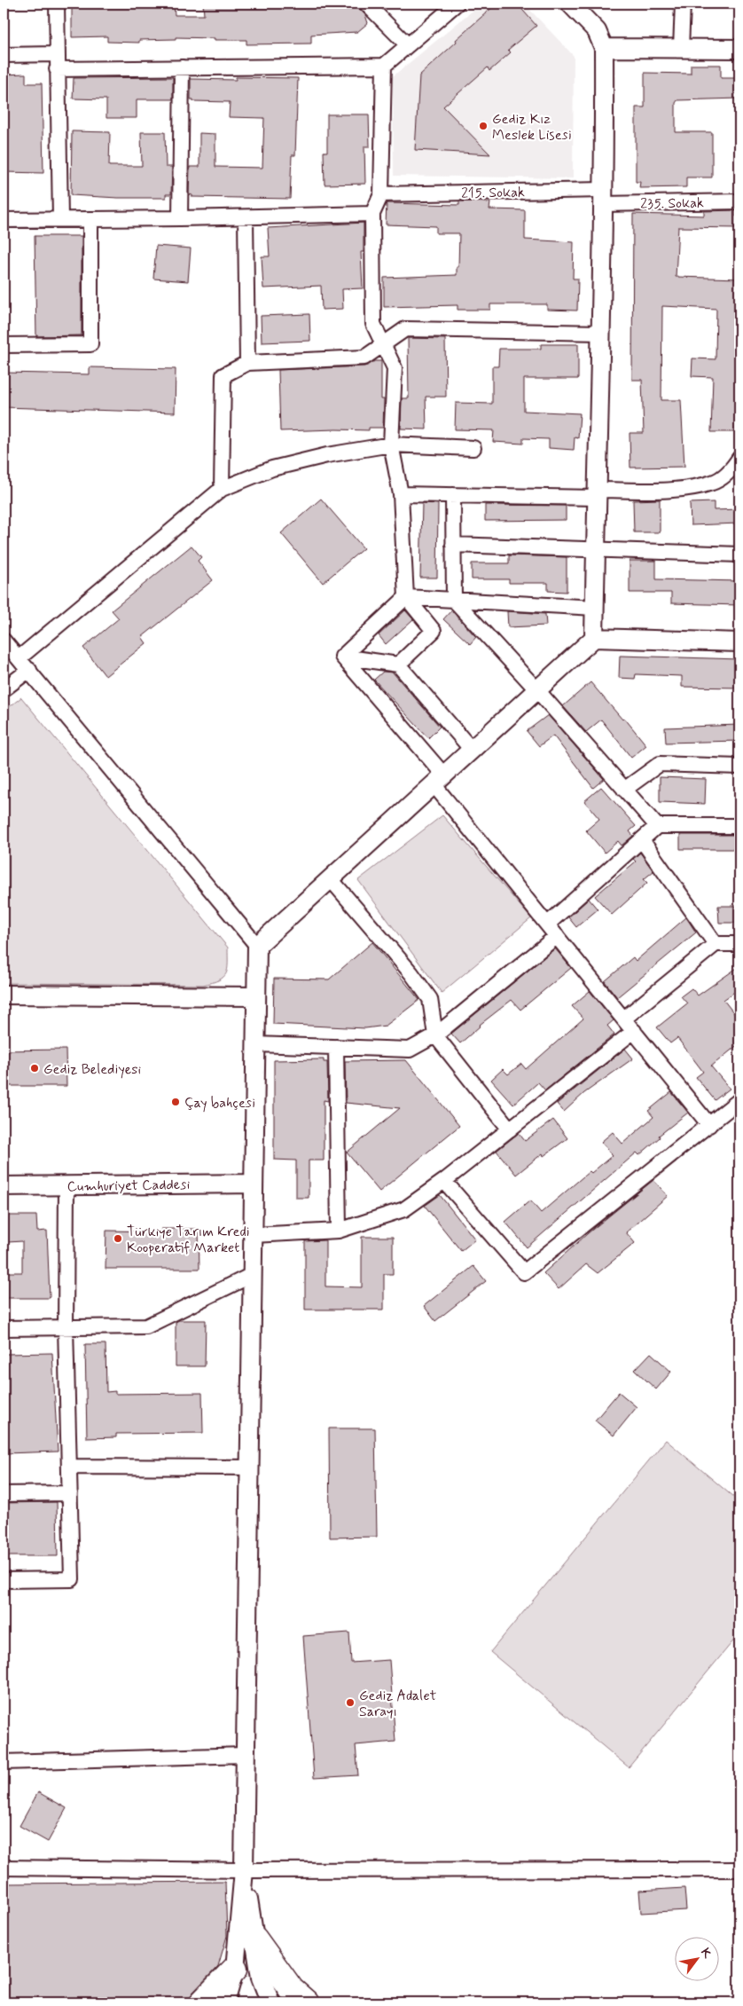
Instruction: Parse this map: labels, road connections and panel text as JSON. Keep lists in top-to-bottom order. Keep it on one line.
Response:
{"streets":{"street":["215. Sokak","235. Sokak","Cumhuriyet Caddesi"]},"crossings":[["215. Sokak","235. Sokak"]],"places":["Gediz Kız Meslek Lisesi","Gediz Belediyesi","Çay bahçesi","Türkiye Tarım Kredi Kooperatif Market","Gediz Adalet Sarayı"],"north":"top right"}
